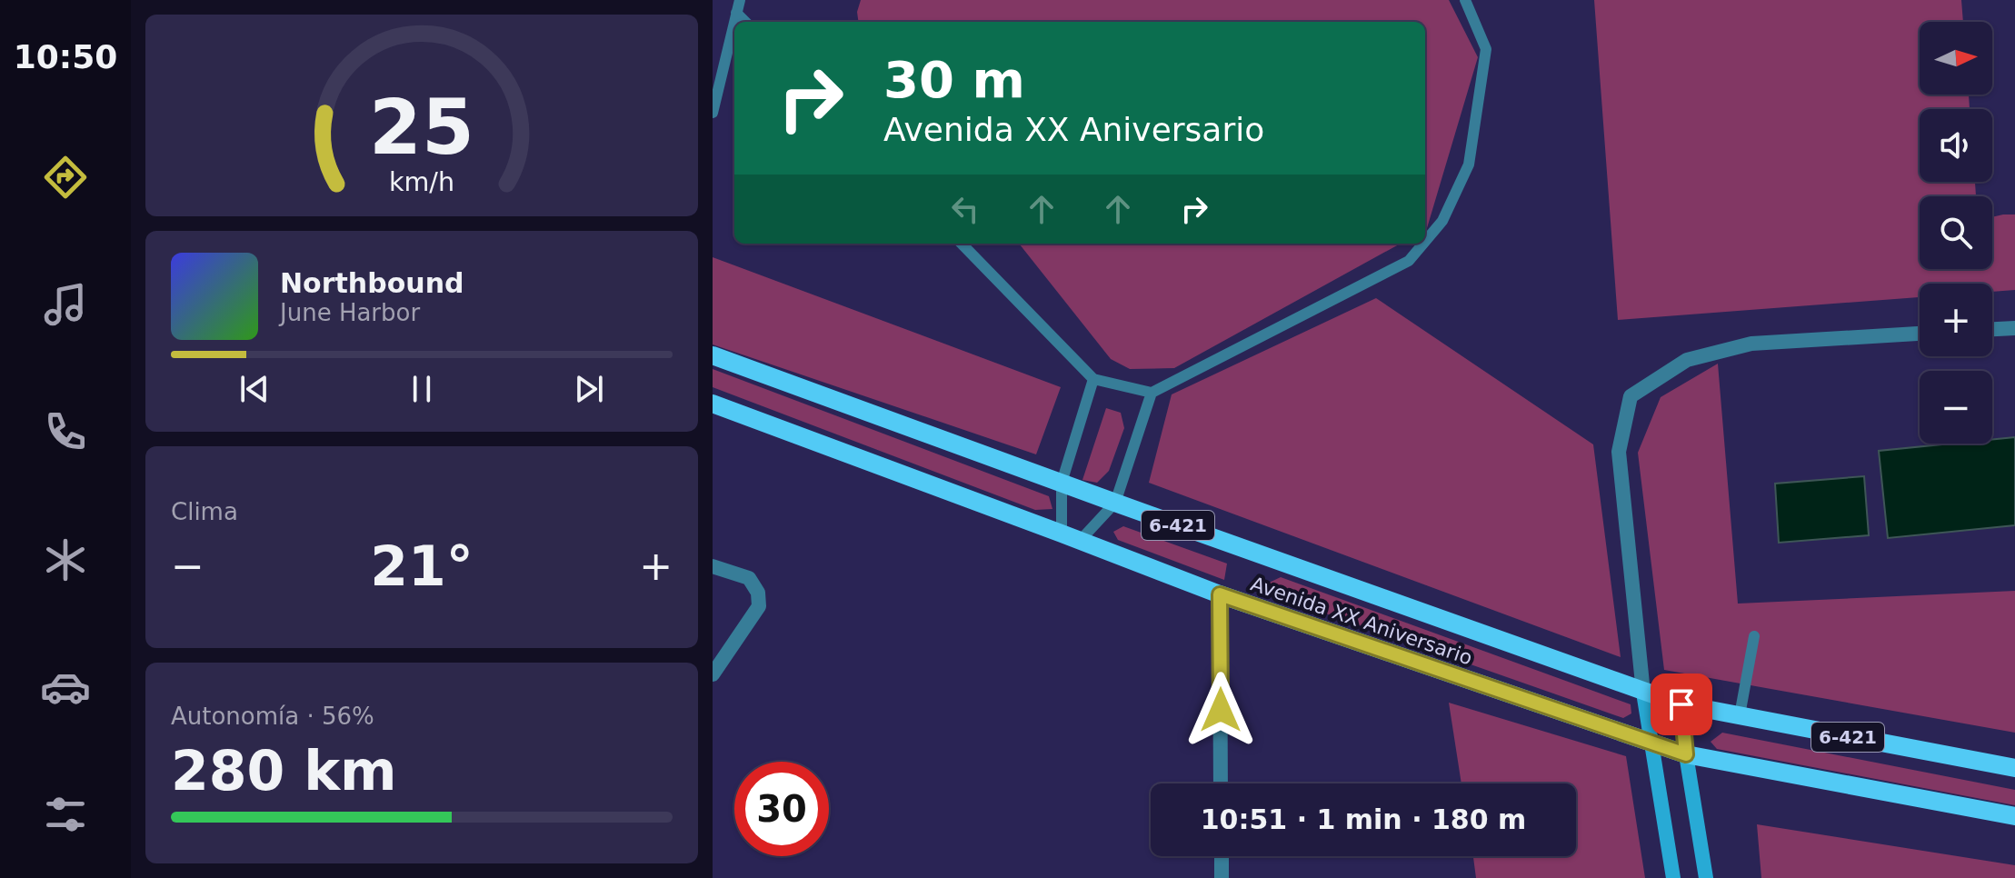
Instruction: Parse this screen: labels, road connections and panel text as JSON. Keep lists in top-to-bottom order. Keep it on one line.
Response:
{"streets":{"main road":["6-421","Avenida XX Aniversario"]},"north":"right","page":{"tabs":"10:50","map_buttons":["+","−"],"turn":["30 m","Avenida XX Aniversario"],"song":["Northbound","June Harbor"],"tile":["Clima",["Autonomía · 56%","280 km"]],"heat":["−","21°","+"],"limit":"30","trip":"10:51 · 1 min · 180 m","gauge":["25","km/h"]}}
